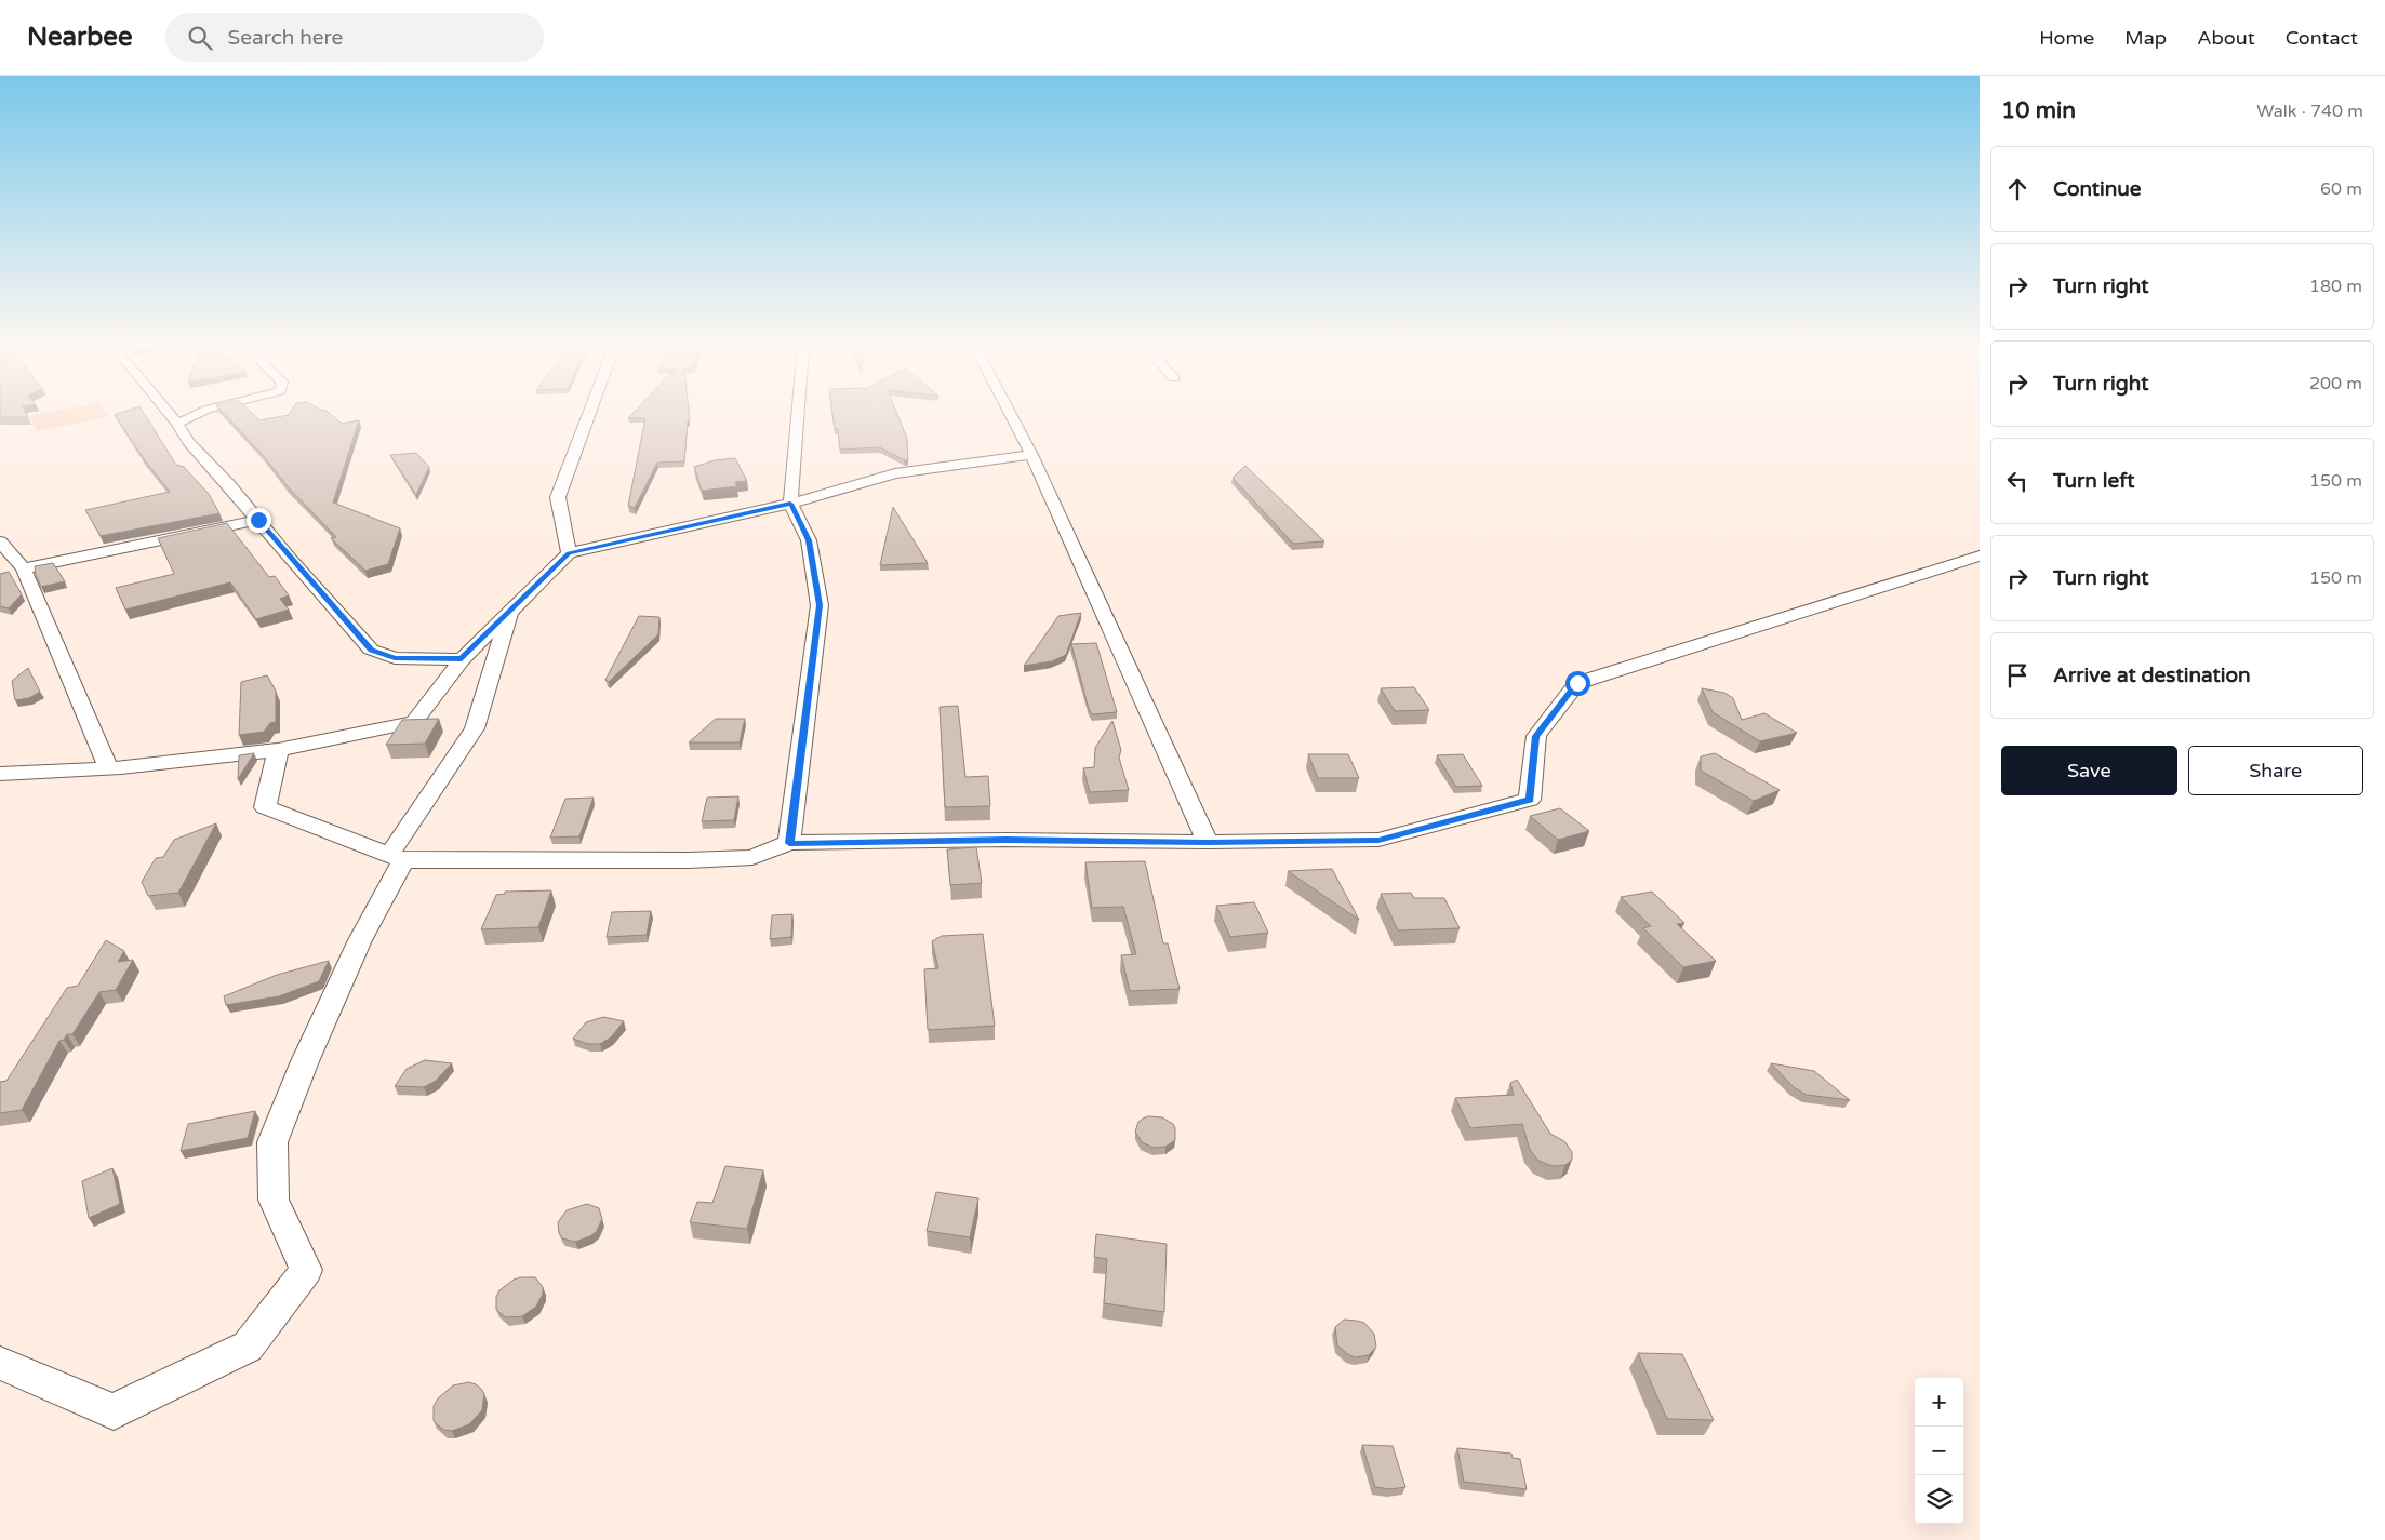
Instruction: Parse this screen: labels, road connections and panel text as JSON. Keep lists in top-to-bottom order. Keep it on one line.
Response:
{"page":{"header":"Nearbee","search":"Search here","nav":["Home","Map","About","Contact"],"heading":["10 min","Walk · 740 m"],"list":[["Continue","60 m"],["Turn right","180 m"],["Turn right","200 m"],["Turn left","150 m"],["Turn right","150 m"],"Arrive at destination"],"buttons":["Save","Share"],"map_buttons":["+","−"]}}
